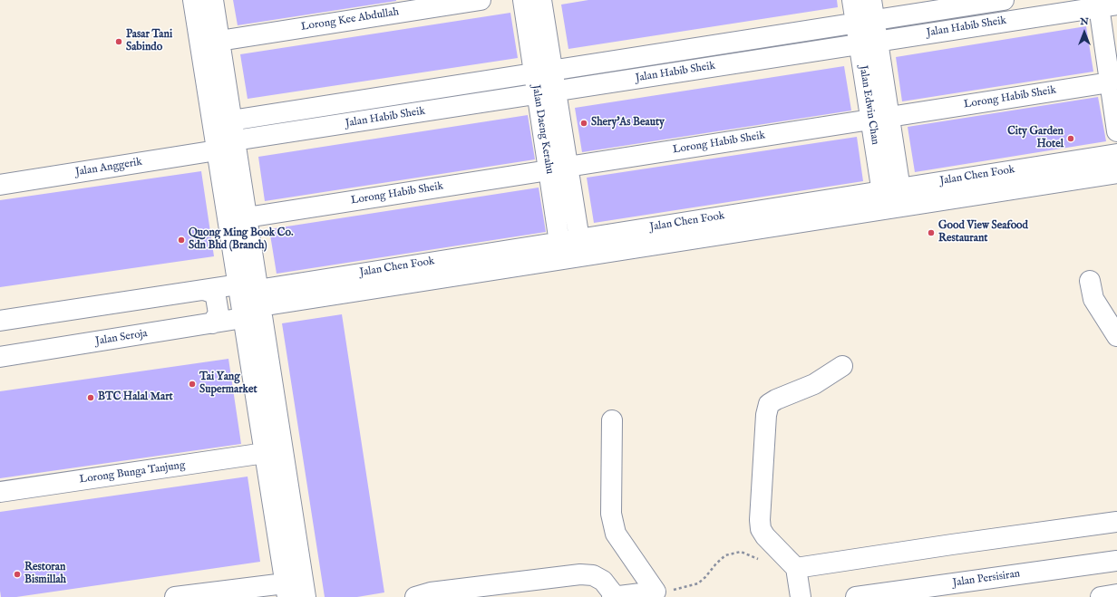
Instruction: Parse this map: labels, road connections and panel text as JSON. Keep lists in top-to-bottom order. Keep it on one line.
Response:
{"streets":{"street":["Lorong Kee Abdullah","Jalan Habib Sheik","Lorong Habib Sheik","Jalan Edwin Chan","Jalan Daeng Kerahu","Jalan Anggerik","Jalan Chen Fook","Jalan Seroja","Lorong Bunga Tanjung","Jalan Persisiran"]},"crossings":[["Jalan Habib Sheik","Jalan Edwin Chan"],["Jalan Habib Sheik","Jalan Daeng Kerahu"],["Lorong Habib Sheik","Jalan Edwin Chan"],["Lorong Habib Sheik","Jalan Daeng Kerahu"],["Jalan Edwin Chan","Jalan Chen Fook"],["Jalan Daeng Kerahu","Jalan Chen Fook"]],"places":["Pasar Tani Sabindo","Shery'As Beauty","City Garden Hotel","Good View Seafood Restaurant","Quong Ming Book Co. Sdn Bhd (Branch)","Tai Yang Supermarket","BTC Halal Mart","Restoran Bismillah"],"north":"top"}
